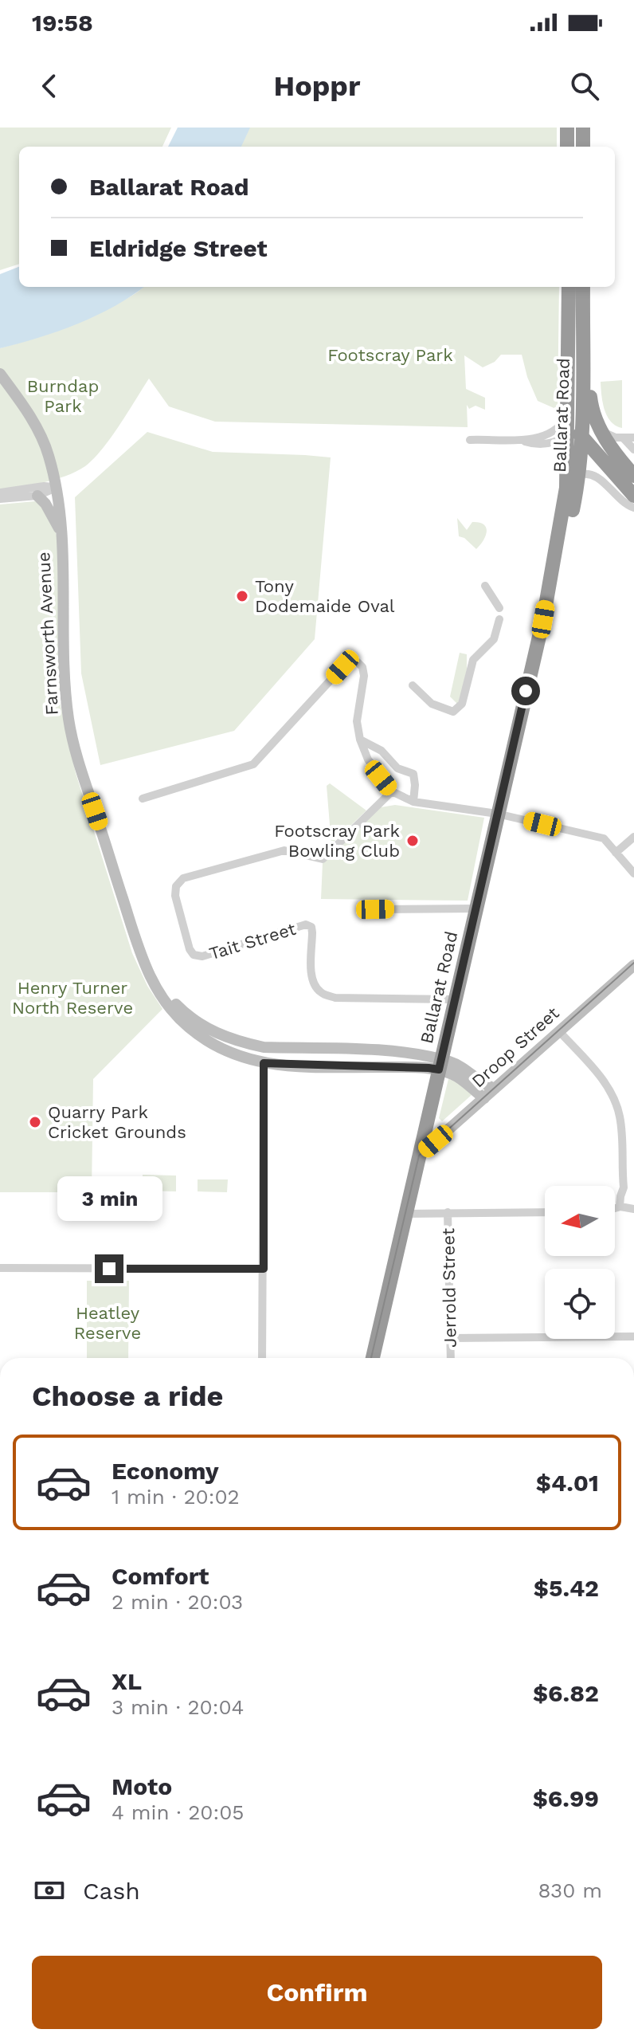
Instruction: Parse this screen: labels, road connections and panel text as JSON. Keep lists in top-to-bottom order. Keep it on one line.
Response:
{"streets":{"highway":["Ballarat Road"],"main road":["Farnsworth Avenue","Droop Street"],"street":["Tait Street","Jerrold Street"]},"crossings":[["Ballarat Road","Farnsworth Avenue"],["Ballarat Road","Tait Street"],["Ballarat Road","Droop Street"],["Farnsworth Avenue","Droop Street"]],"parks":["Footscray Park","Burndap Park","Henry Turner North Reserve","Heatley Reserve"],"places":["Tony Dodemaide Oval","Footscray Park Bowling Club","Quarry Park Cricket Grounds"],"north":"left","page":{"status":"19:58","header":"Hoppr","banner":["Ballarat Road","Eldridge Street"],"bubble":"3 min","heading":"Choose a ride","list":[{"name":"Economy","note":"1 min · 20:02","value":"$4.01"},{"name":"Comfort","note":"2 min · 20:03","value":"$5.42"},{"name":"XL","note":"3 min · 20:04","value":"$6.82"},{"name":"Moto","note":"4 min · 20:05","value":"$6.99"}],"pay":["Cash","830 m"],"buttons":"Confirm"}}
